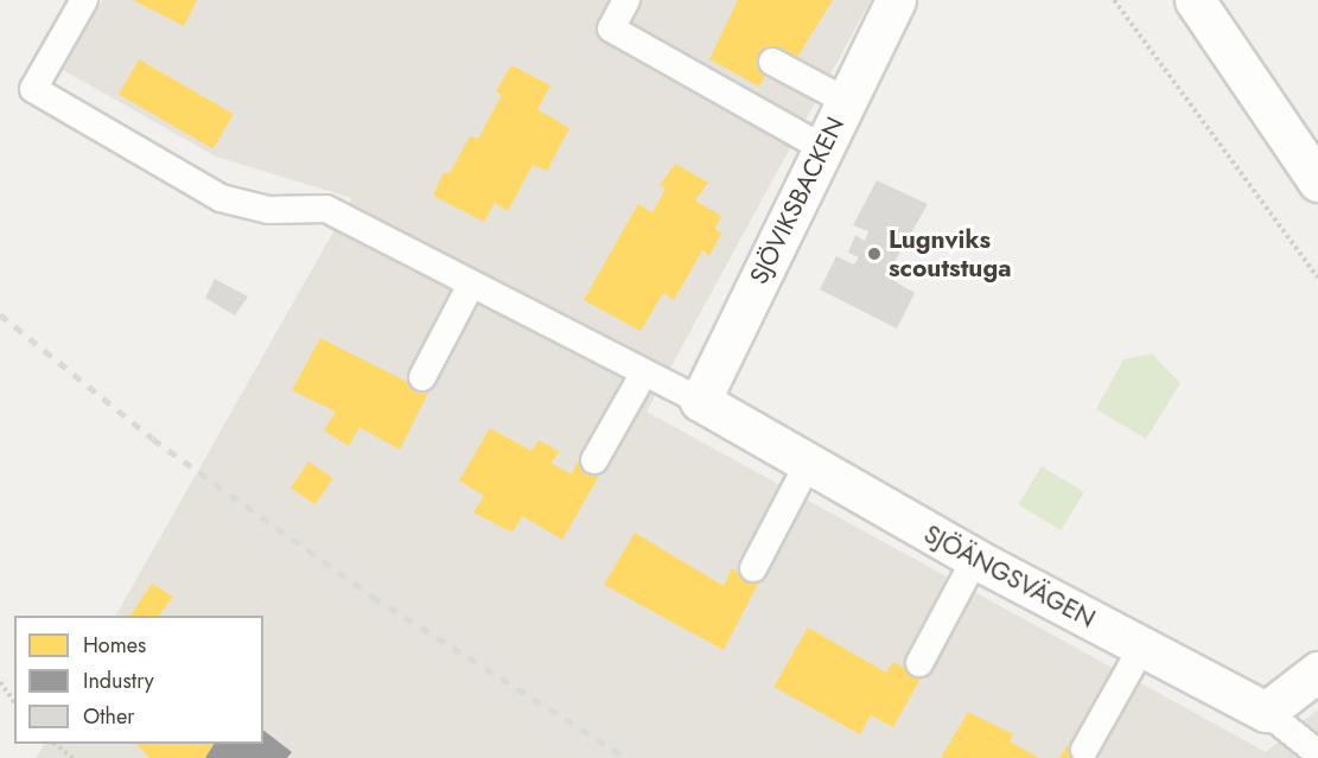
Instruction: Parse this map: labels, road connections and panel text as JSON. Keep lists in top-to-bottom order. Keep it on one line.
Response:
{"streets":{"street":["SJÖVIKSBACKEN","SJÖÄNGSVÄGEN"]},"crossings":[["SJÖVIKSBACKEN","SJÖÄNGSVÄGEN"]],"places":["Lugnviks scoutstuga"],"legend":["Homes","Industry","Other"]}
